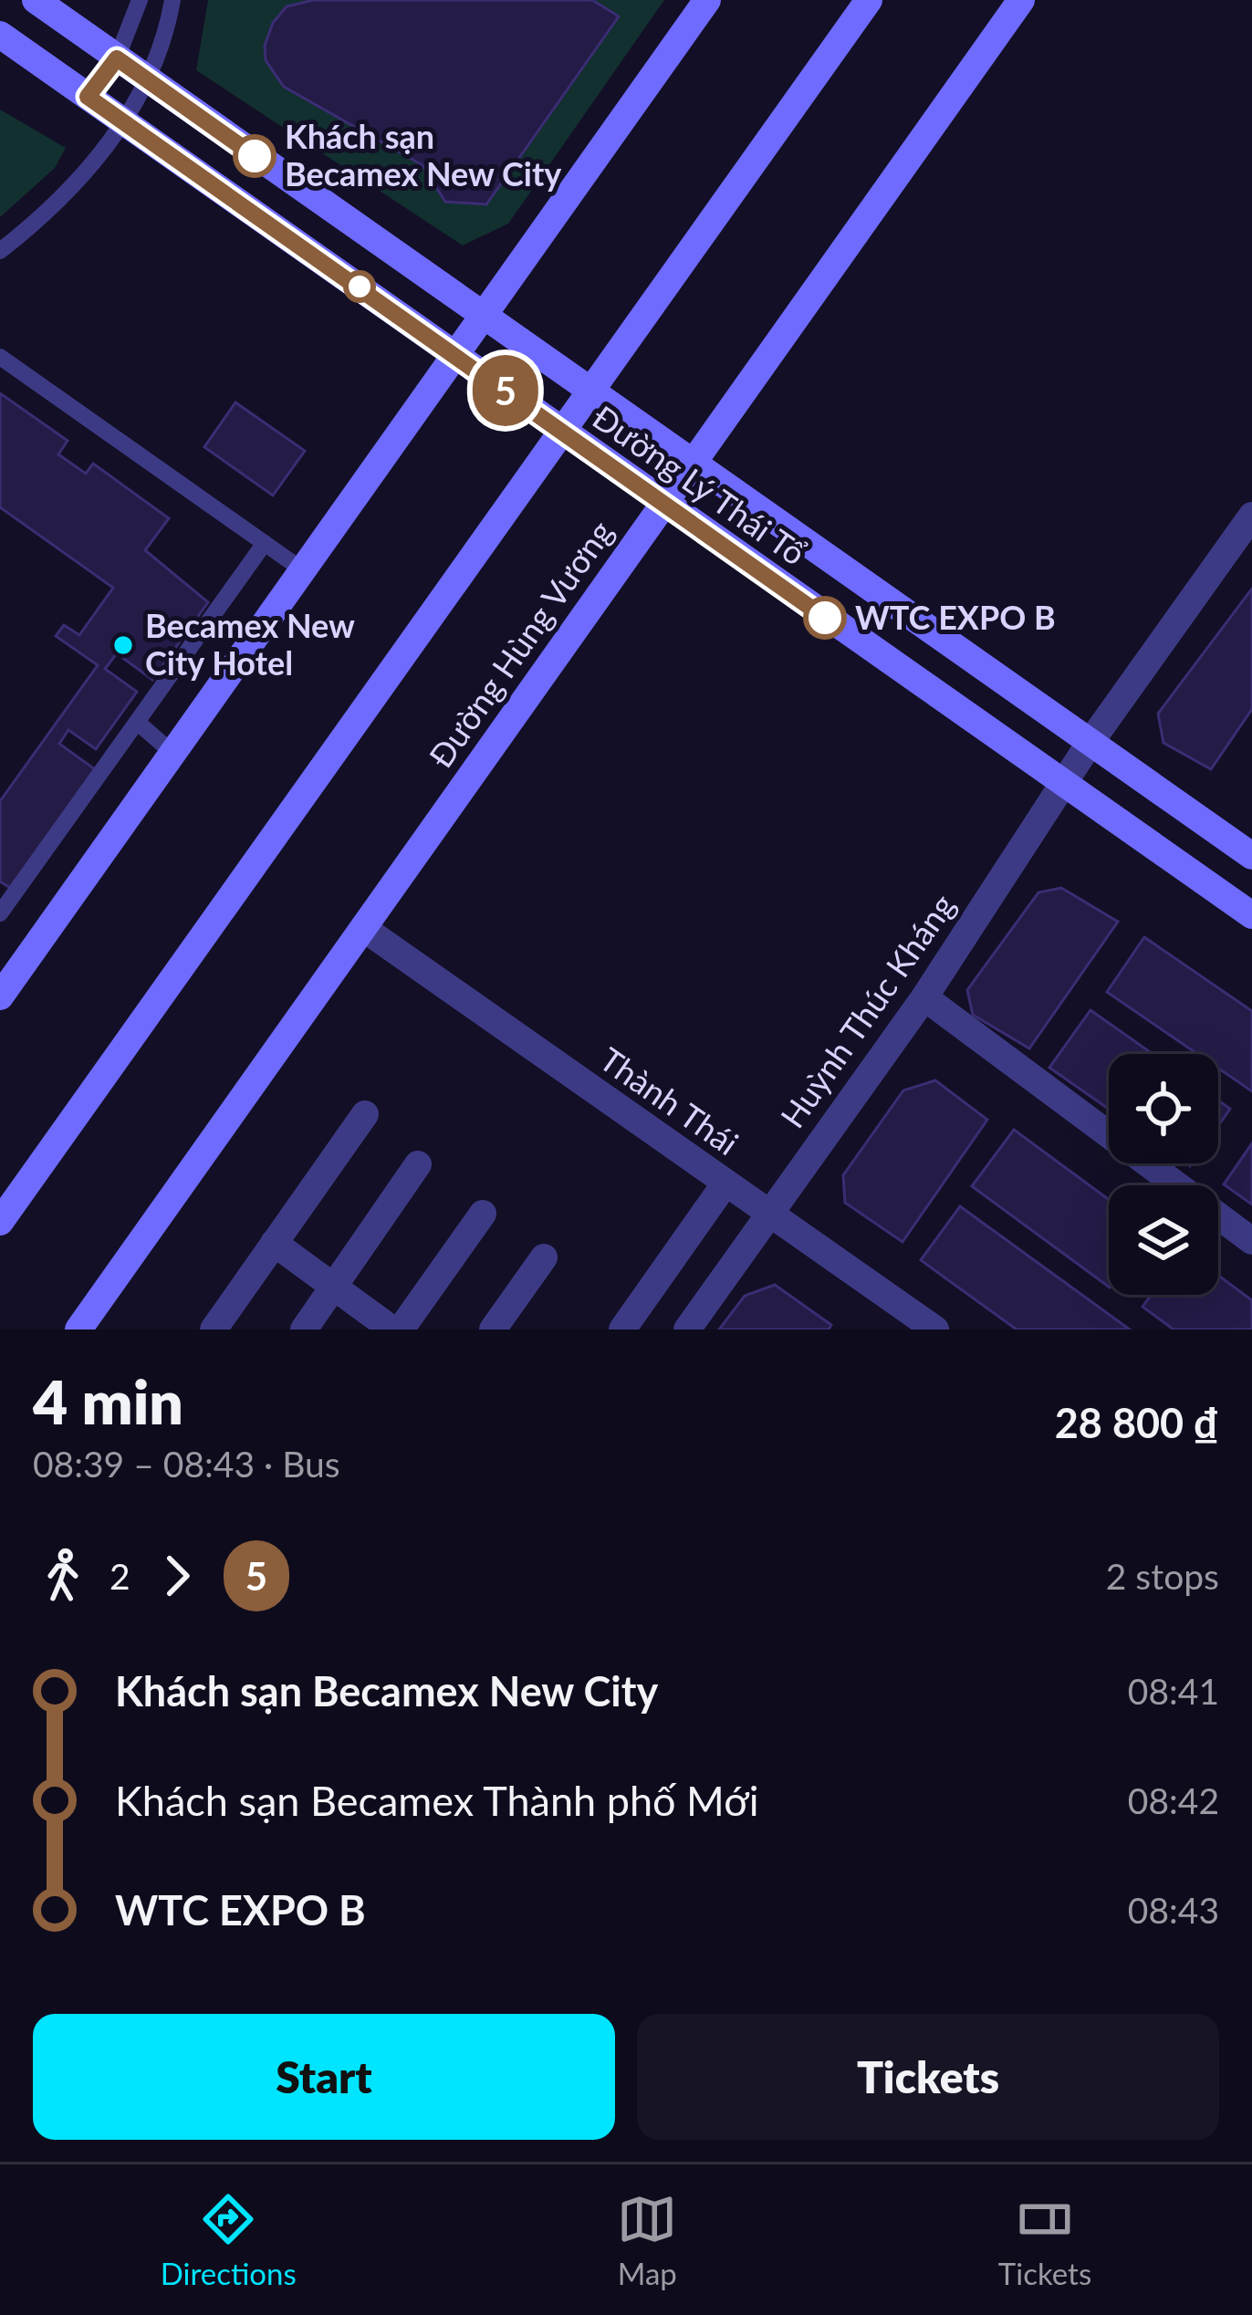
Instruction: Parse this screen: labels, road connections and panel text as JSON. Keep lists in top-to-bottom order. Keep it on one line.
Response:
{"streets":{"main road":["Đường Lý Thái Tổ","Đường Hùng Vương"],"street":["Huỳnh Thúc Kháng","Thành Thái"]},"crossings":[["Đường Lý Thái Tổ","Đường Hùng Vương"],["Đường Lý Thái Tổ","Huỳnh Thúc Kháng"],["Đường Hùng Vương","Thành Thái"],["Huỳnh Thúc Kháng","Thành Thái"]],"places":["Khách sạn Becamex New City","WTC EXPO B","Becamex New City Hotel"],"lines":["bus line 5"],"page":{"on_map":"5","heading":["4 min","08:39 – 08:43 · Bus","28 800 ₫"],"legs":["2","5","2 stops"],"list":[{"name":"Khách sạn Becamex New City","value":"08:41"},{"name":"Khách sạn Becamex Thành phố Mới","value":"08:42"},{"name":"WTC EXPO B","value":"08:43"}],"buttons":["Start","Tickets"],"tabs":["Directions","Map","Tickets"]}}
